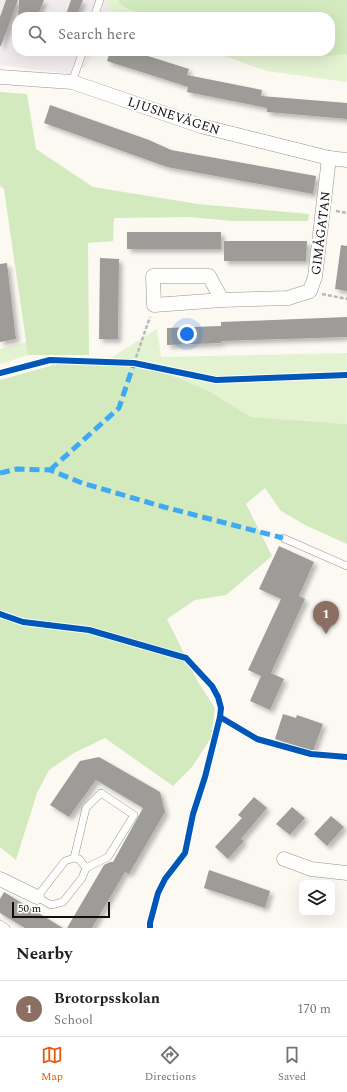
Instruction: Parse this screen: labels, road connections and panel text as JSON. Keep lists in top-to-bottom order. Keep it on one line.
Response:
{"streets":{"street":["LJUSNEVÄGEN","GIMÅGATAN"]},"crossings":[["LJUSNEVÄGEN","GIMÅGATAN"]],"scale_bar":"50 m","page":{"search":"Search here","pins":"1","scale":"50 m","heading":"Nearby","list":[{"mark":"1","name":"Brotorpsskolan","note":"School","value":"170 m"}],"nav":["Map","Directions","Saved"]}}
